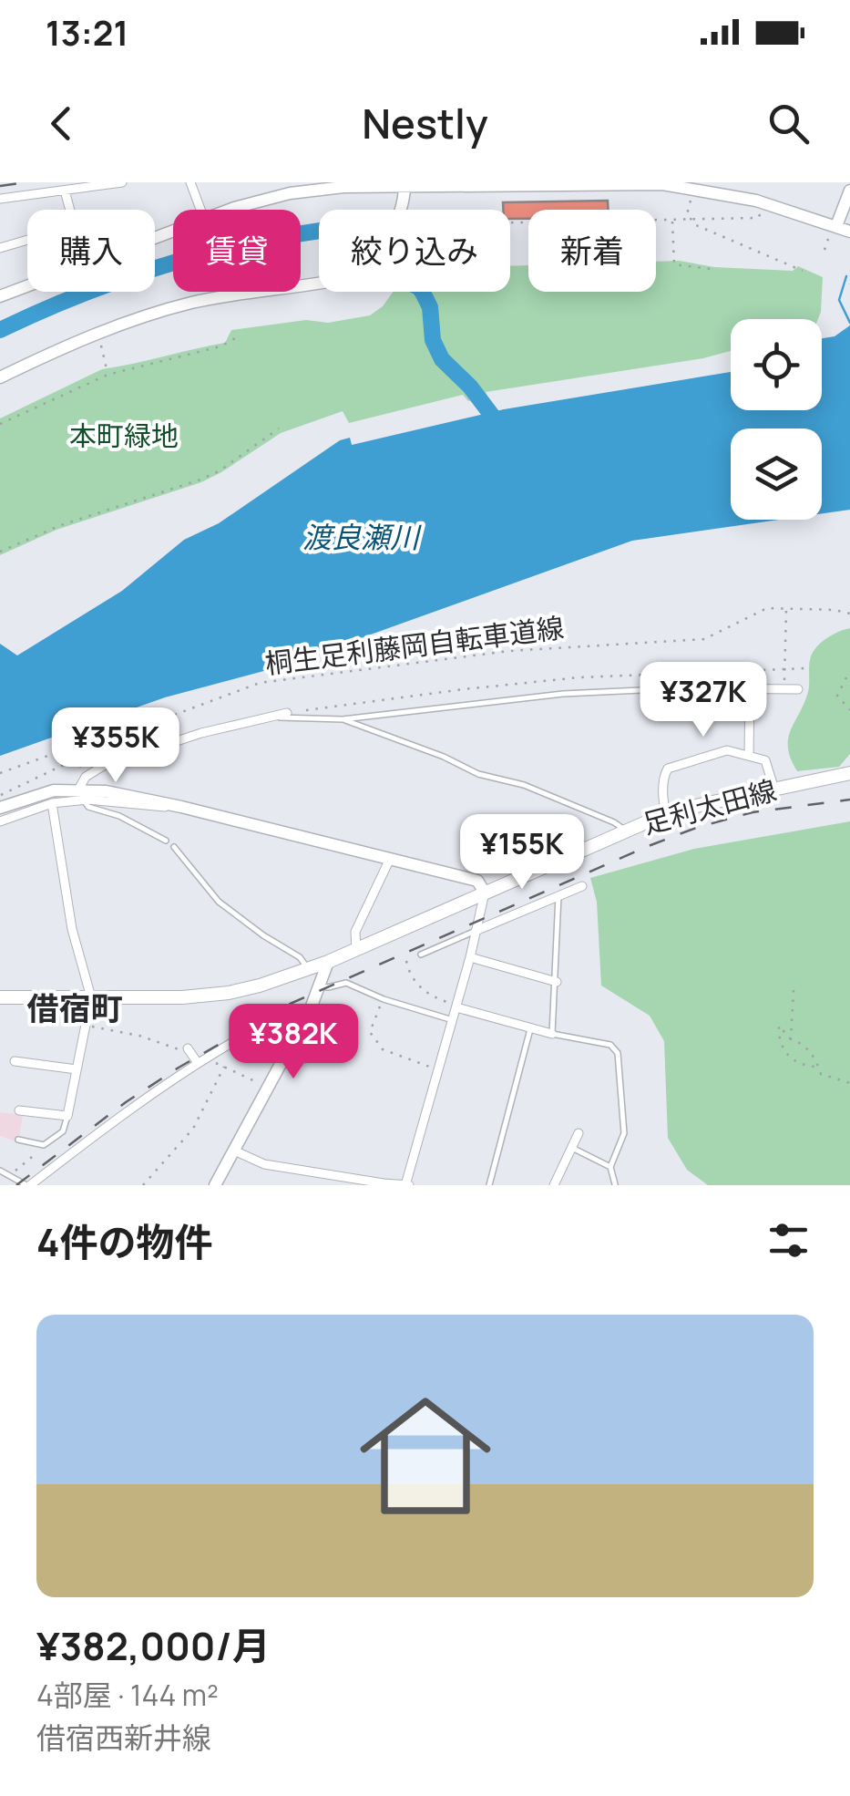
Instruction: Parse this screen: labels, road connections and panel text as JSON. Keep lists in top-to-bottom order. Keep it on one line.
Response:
{"streets":{"main road":["足利太田線"],"path":["桐生足利藤岡自転車道線"]},"districts":["借宿町"],"water":["渡良瀬川"],"parks":["本町緑地"],"page":{"status":"13:21","header":"Nestly","chip":["購入","賃貸","絞り込み","新着"],"price":["¥327K","¥355K","¥155K","¥382K"],"heading":"4件の物件","list":[{"name":"¥382,000/月","note":"4部屋 · 144 m² · 借宿西新井線"}]}}
